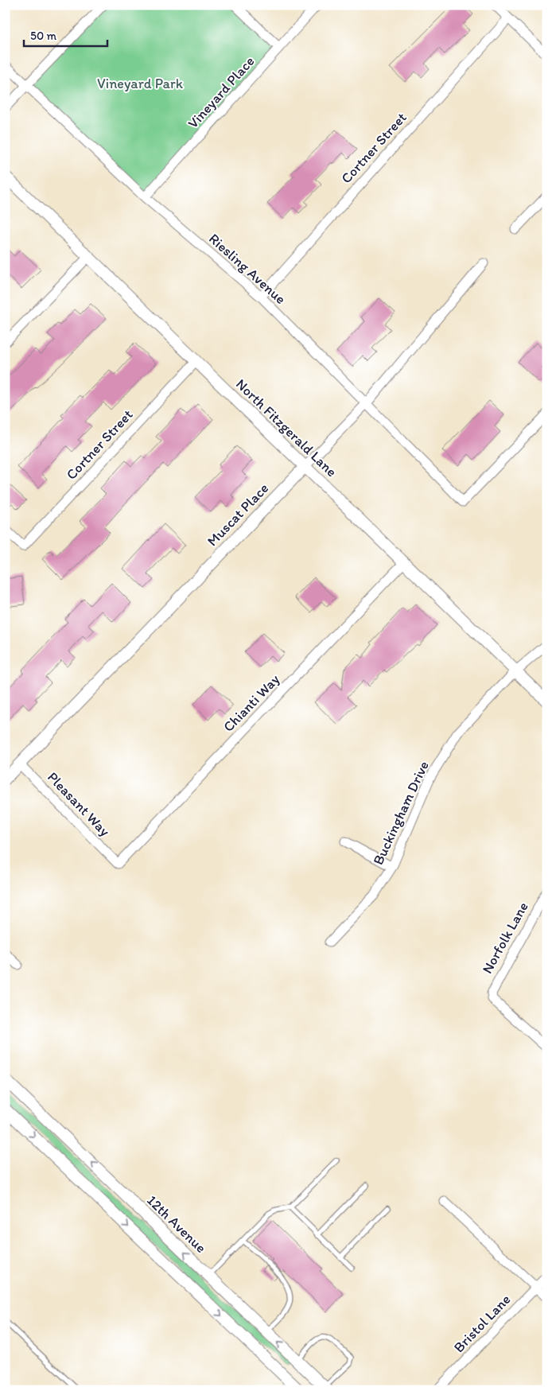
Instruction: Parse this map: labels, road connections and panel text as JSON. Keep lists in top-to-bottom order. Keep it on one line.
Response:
{"streets":{"street":["Vineyard Place","Cortner Street","Riesling Avenue","North Fitzgerald Lane","Muscat Place","Chianti Way","Pleasant Way","Buckingham Drive","Norfolk Lane","12th Avenue","Bristol Lane"]},"crossings":[["Vineyard Place","Riesling Avenue"],["Cortner Street","Riesling Avenue"],["Cortner Street","North Fitzgerald Lane"],["Riesling Avenue","Muscat Place"],["North Fitzgerald Lane","Muscat Place"],["North Fitzgerald Lane","Chianti Way"],["North Fitzgerald Lane","Buckingham Drive"],["Muscat Place","Pleasant Way"],["Chianti Way","Pleasant Way"]],"parks":["Vineyard Park"],"scale_bar":"50 m"}
